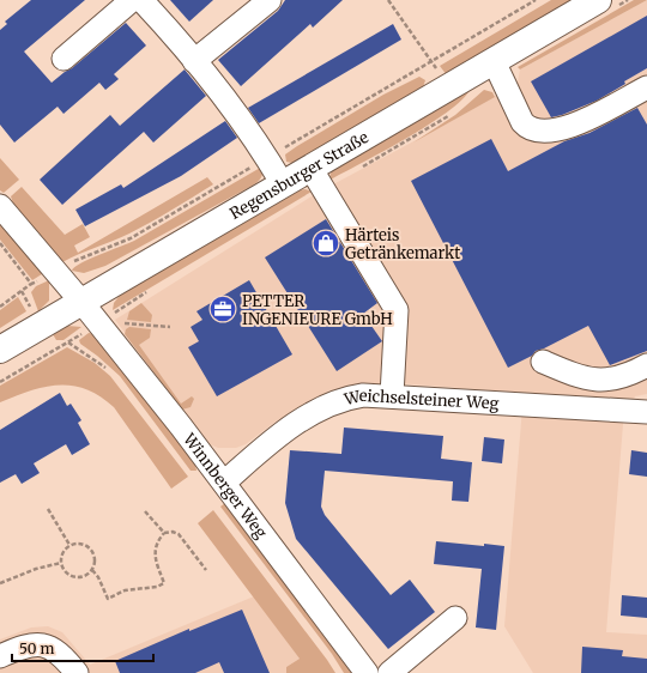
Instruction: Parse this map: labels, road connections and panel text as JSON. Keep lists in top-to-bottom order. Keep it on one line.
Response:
{"streets":{"main road":["Regensburger Straße"],"street":["Weichselsteiner Weg","Winnberger Weg"]},"crossings":[["Regensburger Straße","Winnberger Weg"],["Weichselsteiner Weg","Winnberger Weg"]],"places":{"shop":["Härteis Getränkemarkt"],"office":["PETTER INGENIEURE GmbH"]},"scale_bar":"50 m"}
